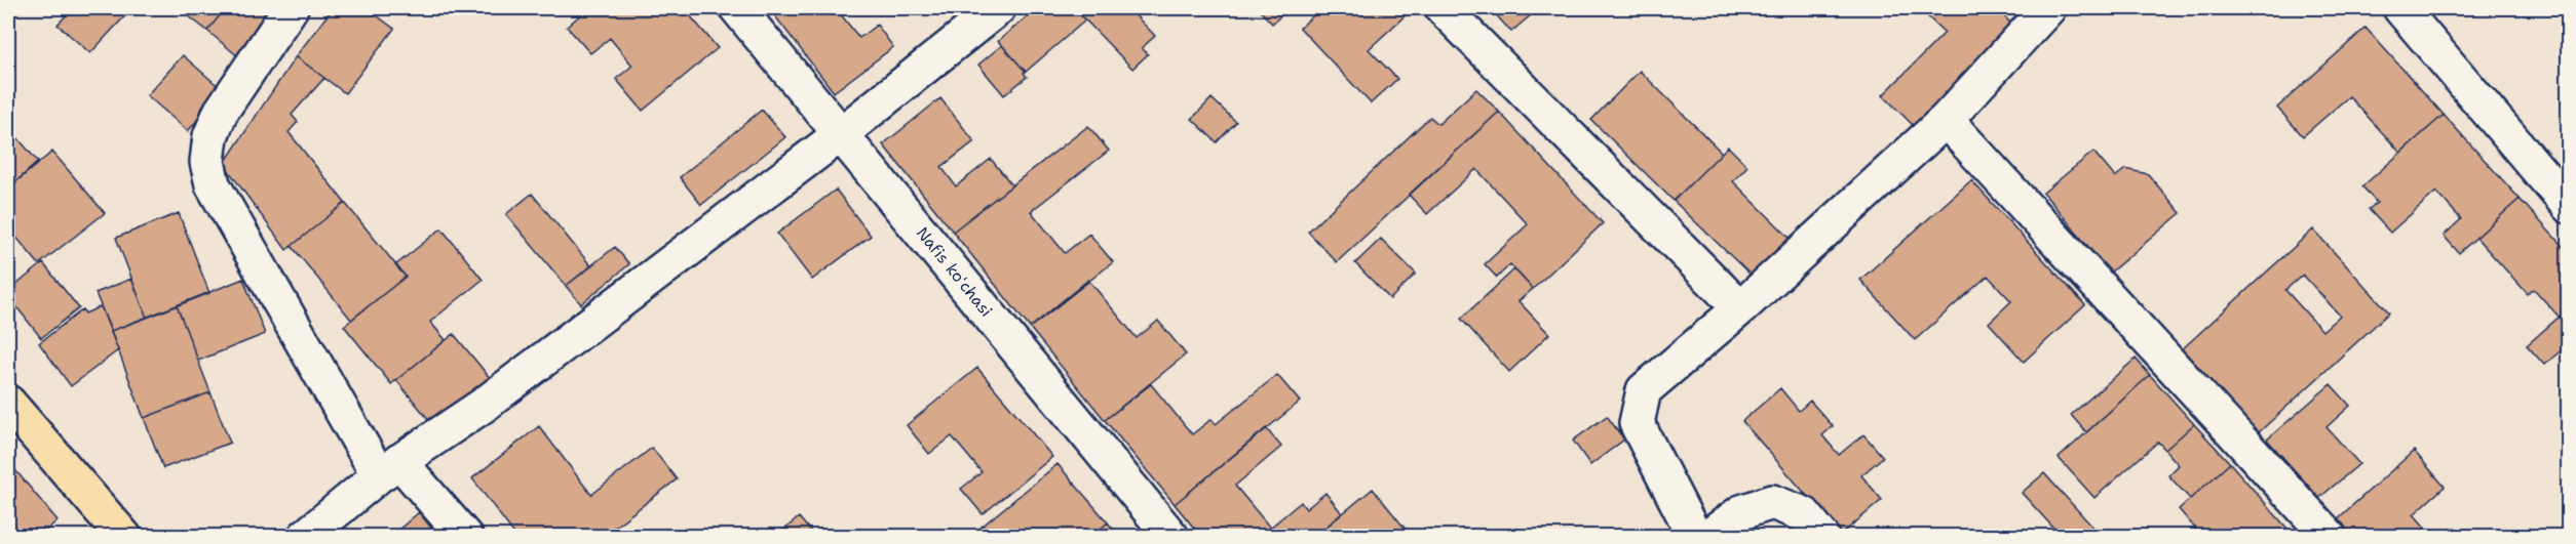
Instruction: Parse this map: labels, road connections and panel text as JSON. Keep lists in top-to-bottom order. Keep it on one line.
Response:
{"streets":{"street":["Nafis koʻchasi"]}}
